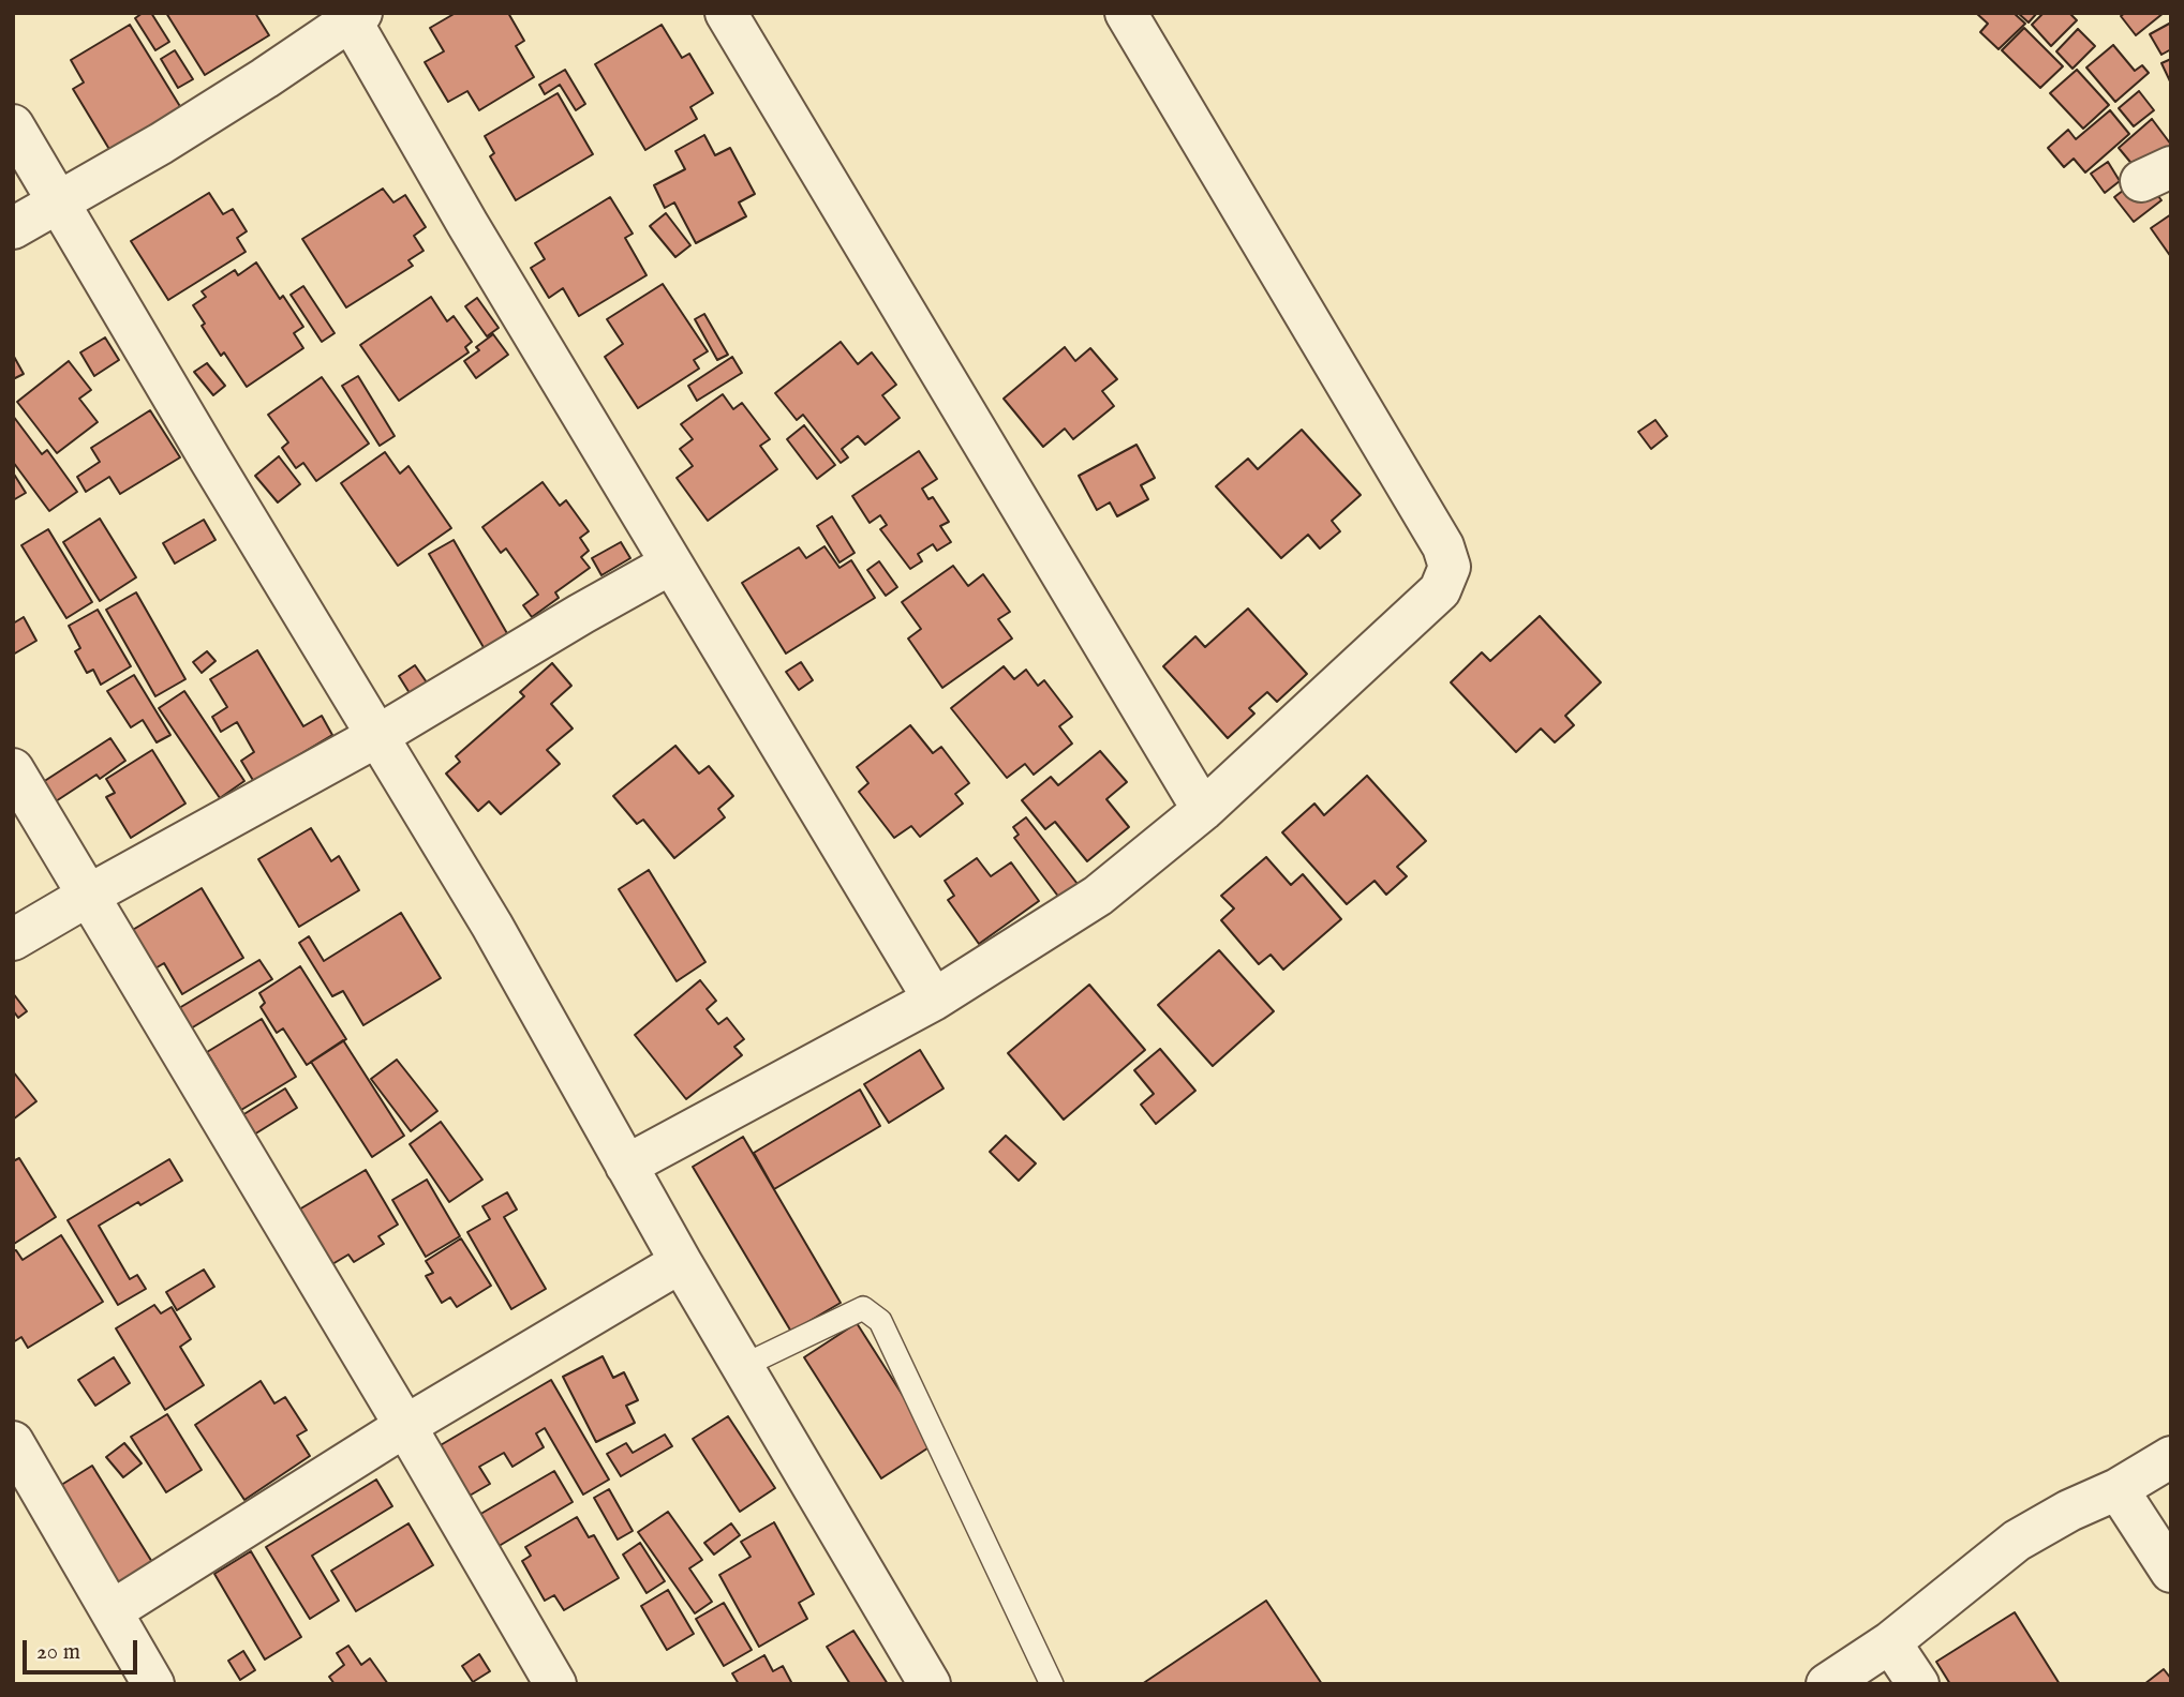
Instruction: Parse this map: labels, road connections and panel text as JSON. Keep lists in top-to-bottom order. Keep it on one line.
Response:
{"scale_bar":"20 m"}
